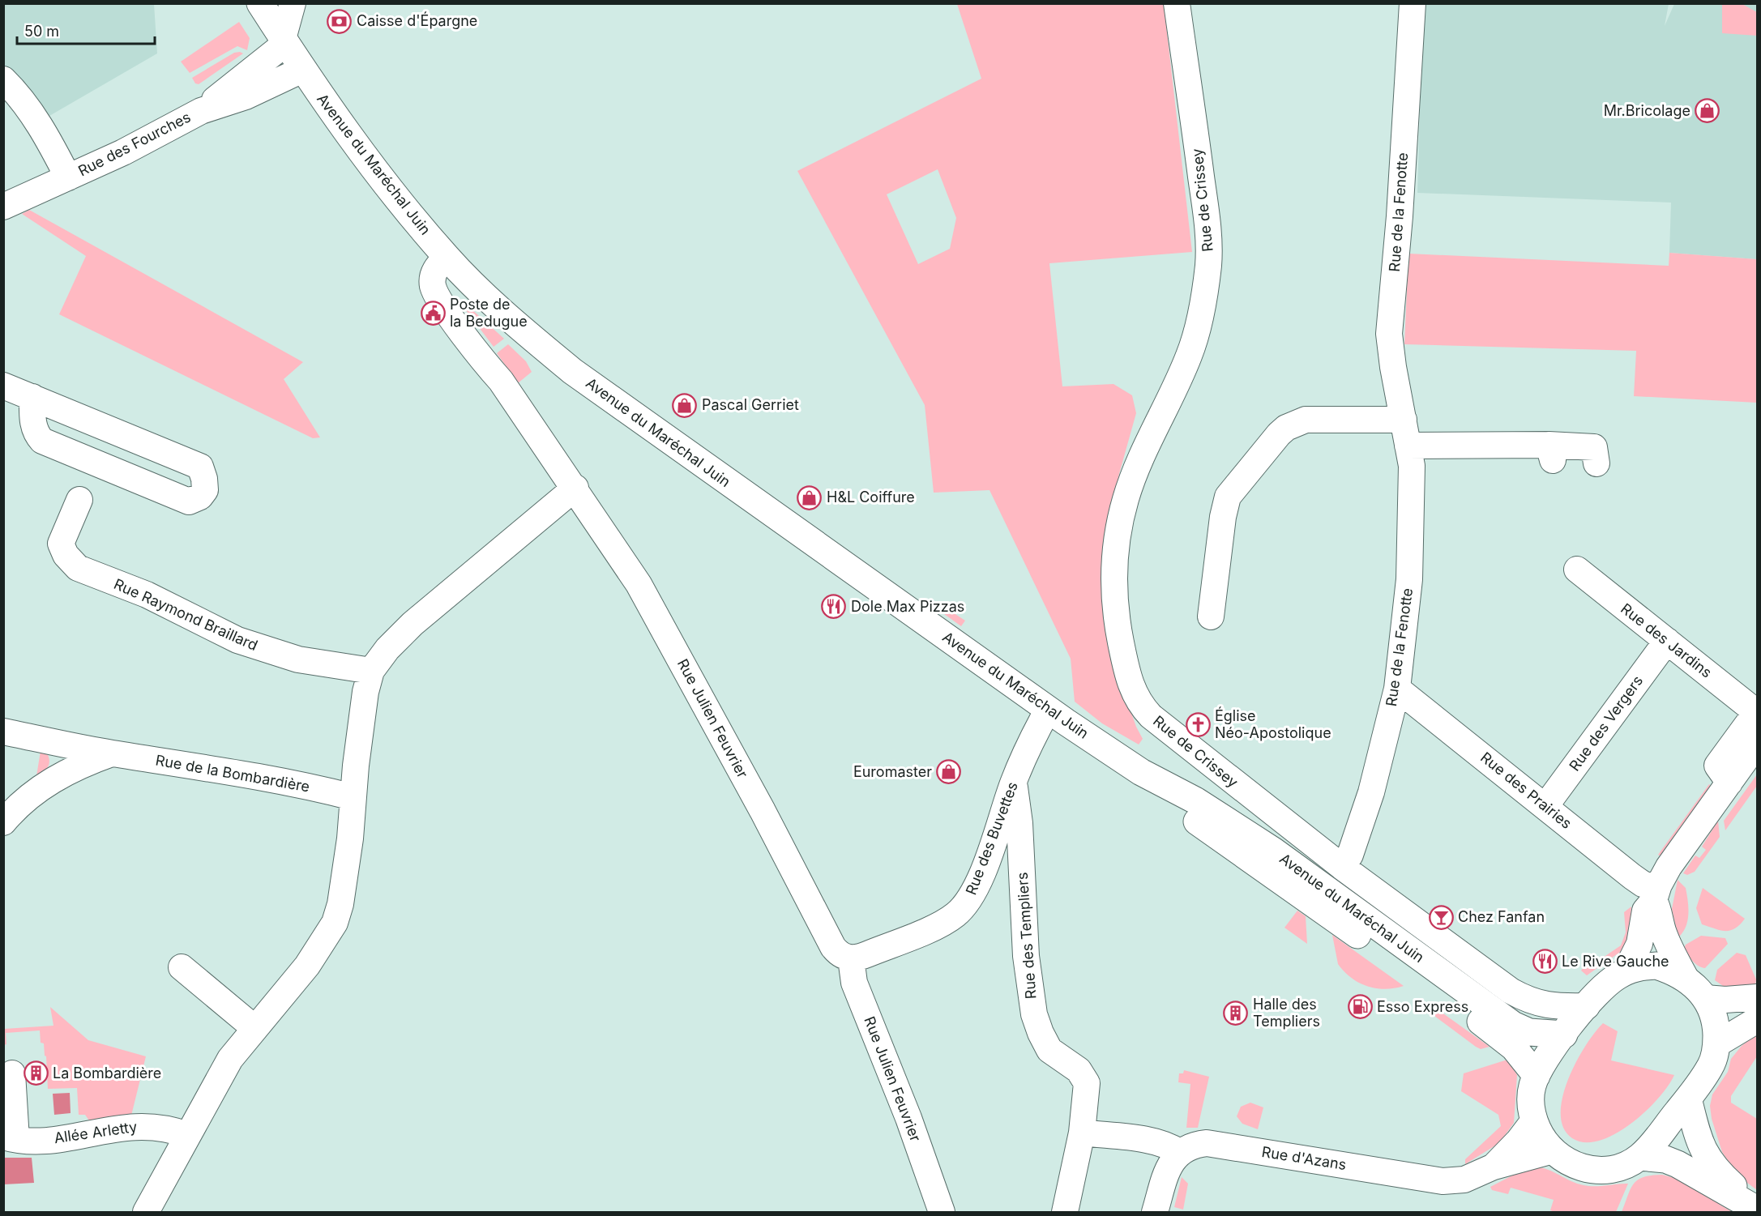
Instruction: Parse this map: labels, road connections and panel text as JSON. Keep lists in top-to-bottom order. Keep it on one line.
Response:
{"streets":{"main road":["Avenue du Maréchal Juin"],"street":["Rue des Fourches","Rue de Crissey","Rue de la Fenotte","Rue Raymond Braillard","Rue des Jardins","Rue Julien Feuvrier","Rue des Vergers","Rue de la Bombardière","Rue des Prairies","Rue des Buvettes","Rue des Templiers","Allée Arletty","Rue d'Azans"]},"crossings":[["Rue des Fourches","Avenue du Maréchal Juin"],["Avenue du Maréchal Juin","Rue Julien Feuvrier"],["Avenue du Maréchal Juin","Rue des Buvettes"],["Rue de Crissey","Rue de la Fenotte"],["Rue de la Fenotte","Rue des Prairies"],["Rue des Jardins","Rue des Vergers"],["Rue Julien Feuvrier","Rue des Buvettes"],["Rue des Vergers","Rue des Prairies"],["Rue des Buvettes","Rue des Templiers"]],"places":{"bank":["Caisse d'Épargne"],"shop":["Mr.Bricolage","Pascal Gerriet","H&L Coiffure","Euromaster"],"public building":["Poste de la Bedugue"],"restaurant":["Dole Max Pizzas","Le Rive Gauche"],"church":["Église Néo-Apostolique"],"bar":["Chez Fanfan"],"fuel station":["Esso Express"],"building":["Halle des Templiers","La Bombardière"]},"scale_bar":"50 m"}
